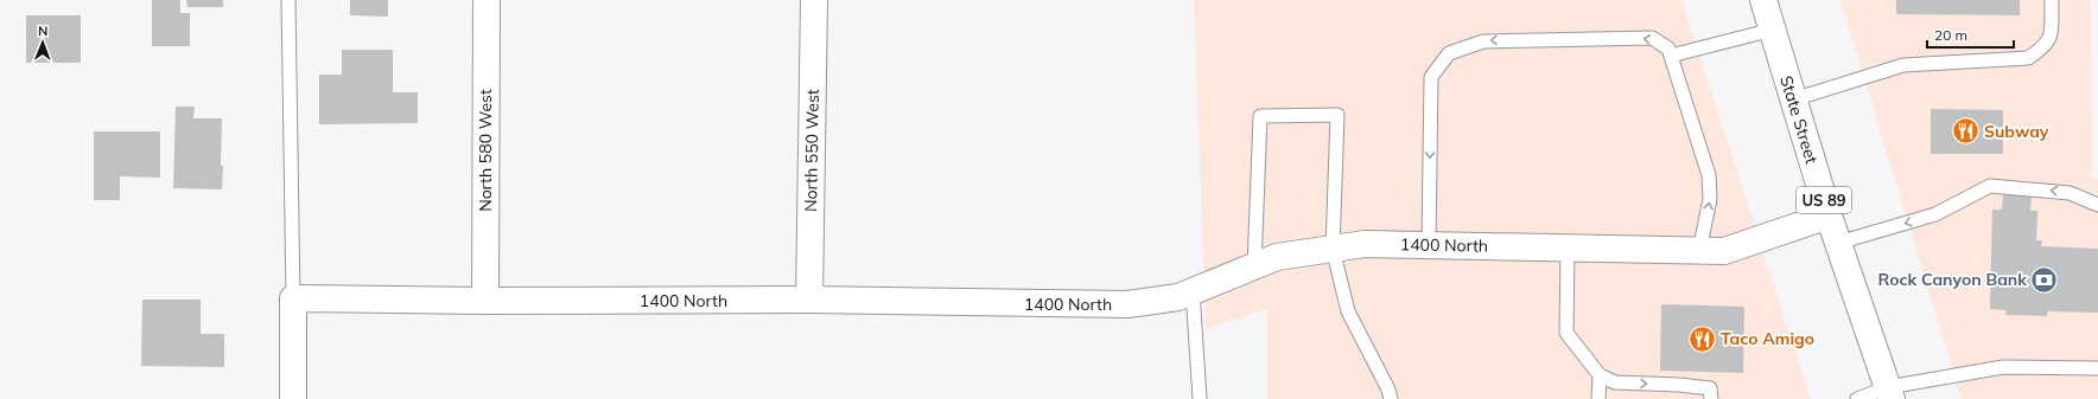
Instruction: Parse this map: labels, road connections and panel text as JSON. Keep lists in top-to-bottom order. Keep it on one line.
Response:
{"streets":{"street":["State Street","North 580 West","North 550 West","US 89","1400 North"]},"crossings":[["State Street","1400 North"],["North 580 West","1400 North"],["North 550 West","1400 North"]],"places":{"restaurant":["Subway","Taco Amigo"],"bank":["Rock Canyon Bank"]},"scale_bar":"20 m","north":"top"}
